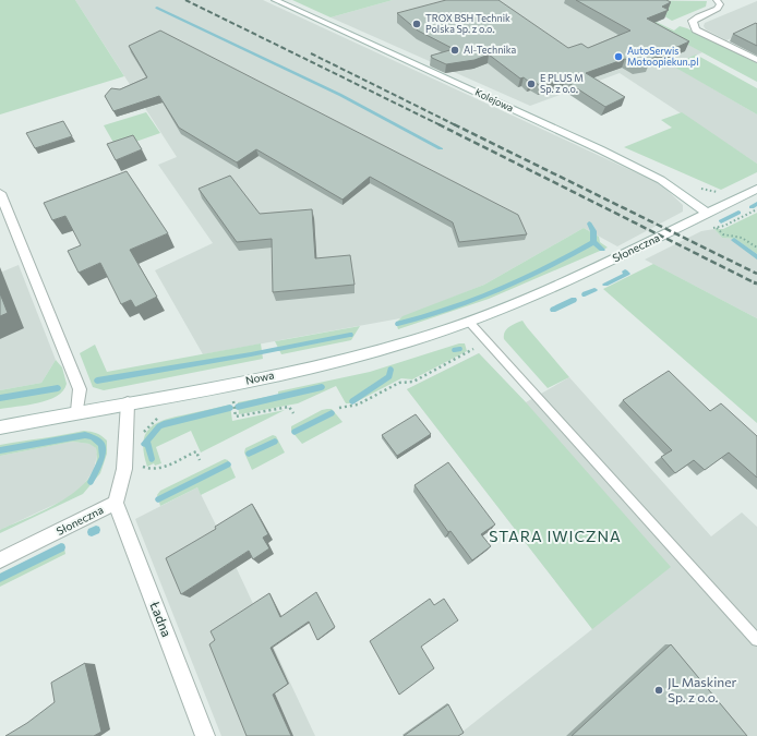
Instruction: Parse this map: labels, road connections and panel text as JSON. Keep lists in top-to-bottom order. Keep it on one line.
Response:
{"streets":{"street":["Kolejowa","Słoneczna","Nowa","Ładna"]},"crossings":[["Kolejowa","Słoneczna"],["Słoneczna","Nowa"],["Słoneczna","Ładna"]],"districts":["STARA IWICZNA"],"places":["TROX BSH Technik Polska Sp. z o.o.","Al-Technika","AutoSerwis Motoopiekun.pl","E PLUS M Sp. z o.o.","JL Maskiner Sp. z o.o."]}
